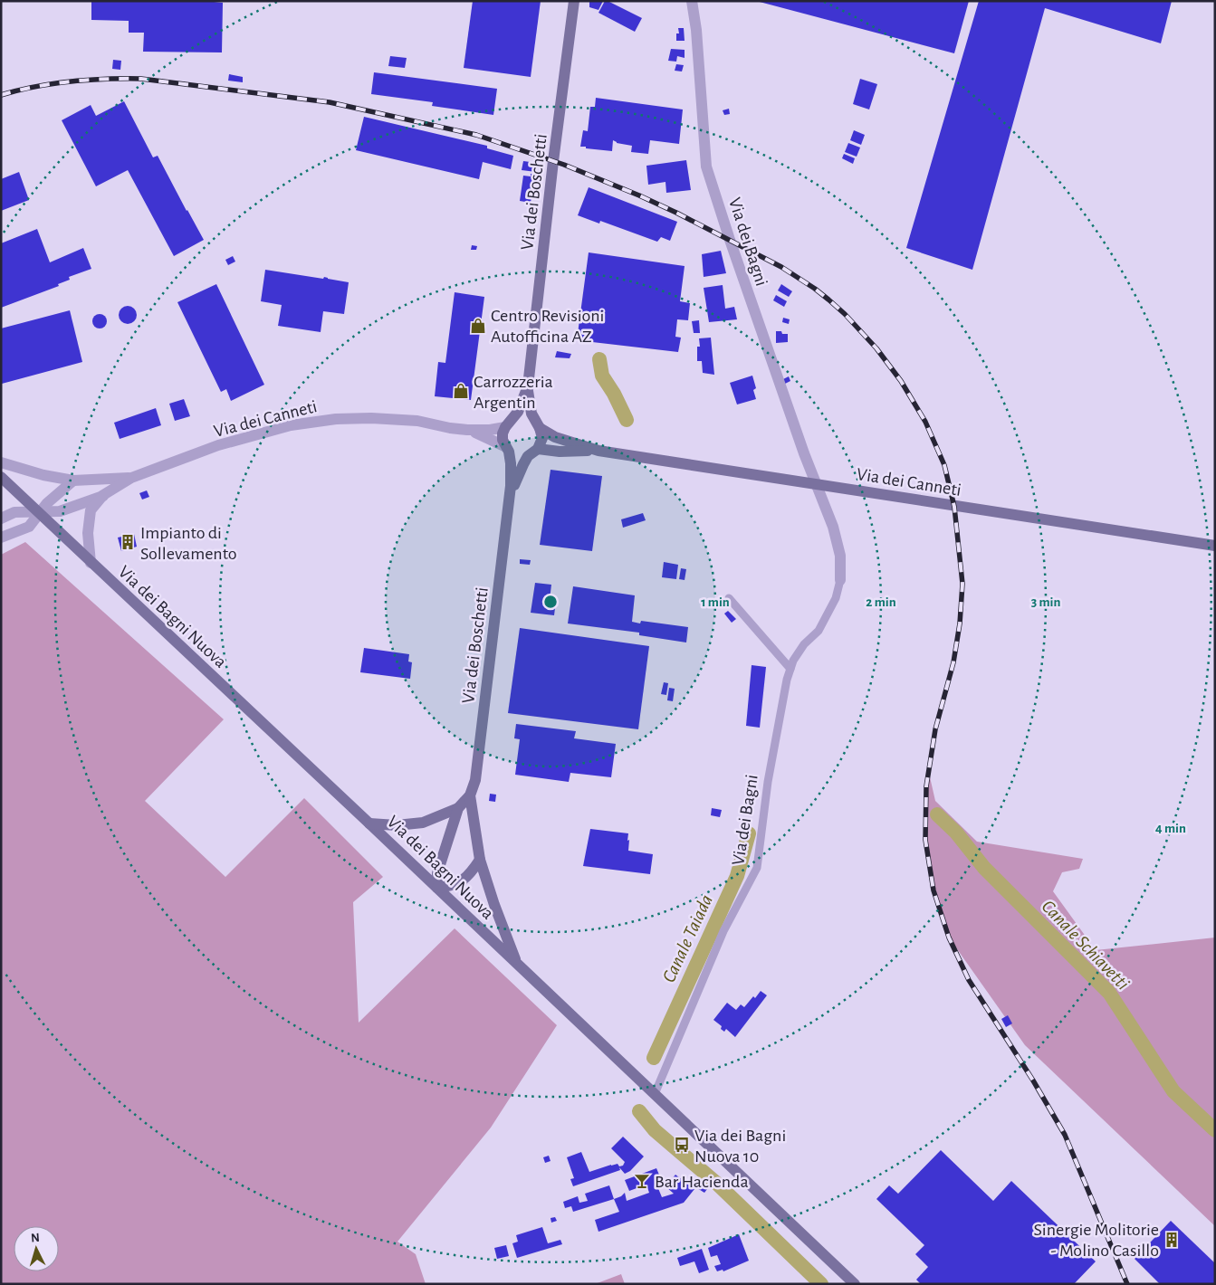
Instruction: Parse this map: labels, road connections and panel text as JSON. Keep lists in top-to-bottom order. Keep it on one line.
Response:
{"streets":{"street":["Via dei Boschetti","Via dei Bagni","Via dei Canneti","Via dei Bagni Nuova"]},"crossings":[["Via dei Boschetti","Via dei Canneti"],["Via dei Boschetti","Via dei Bagni Nuova"],["Via dei Bagni","Via dei Canneti"],["Via dei Bagni","Via dei Bagni Nuova"],["Via dei Canneti","Via dei Bagni Nuova"]],"water":["Canale Taiada","Canale Schiavetti"],"places":{"shop":["Centro Revisioni Autofficina AZ","Carrozzeria Argentin"],"building":["Impianto di Sollevamento","Sinergie Molitorie - Molino Casillo"],"bus stop":["Via dei Bagni Nuova 10"],"bar":["Bar Hacienda"]},"north":"top","rings":["1 min","2 min","3 min","4 min"]}
